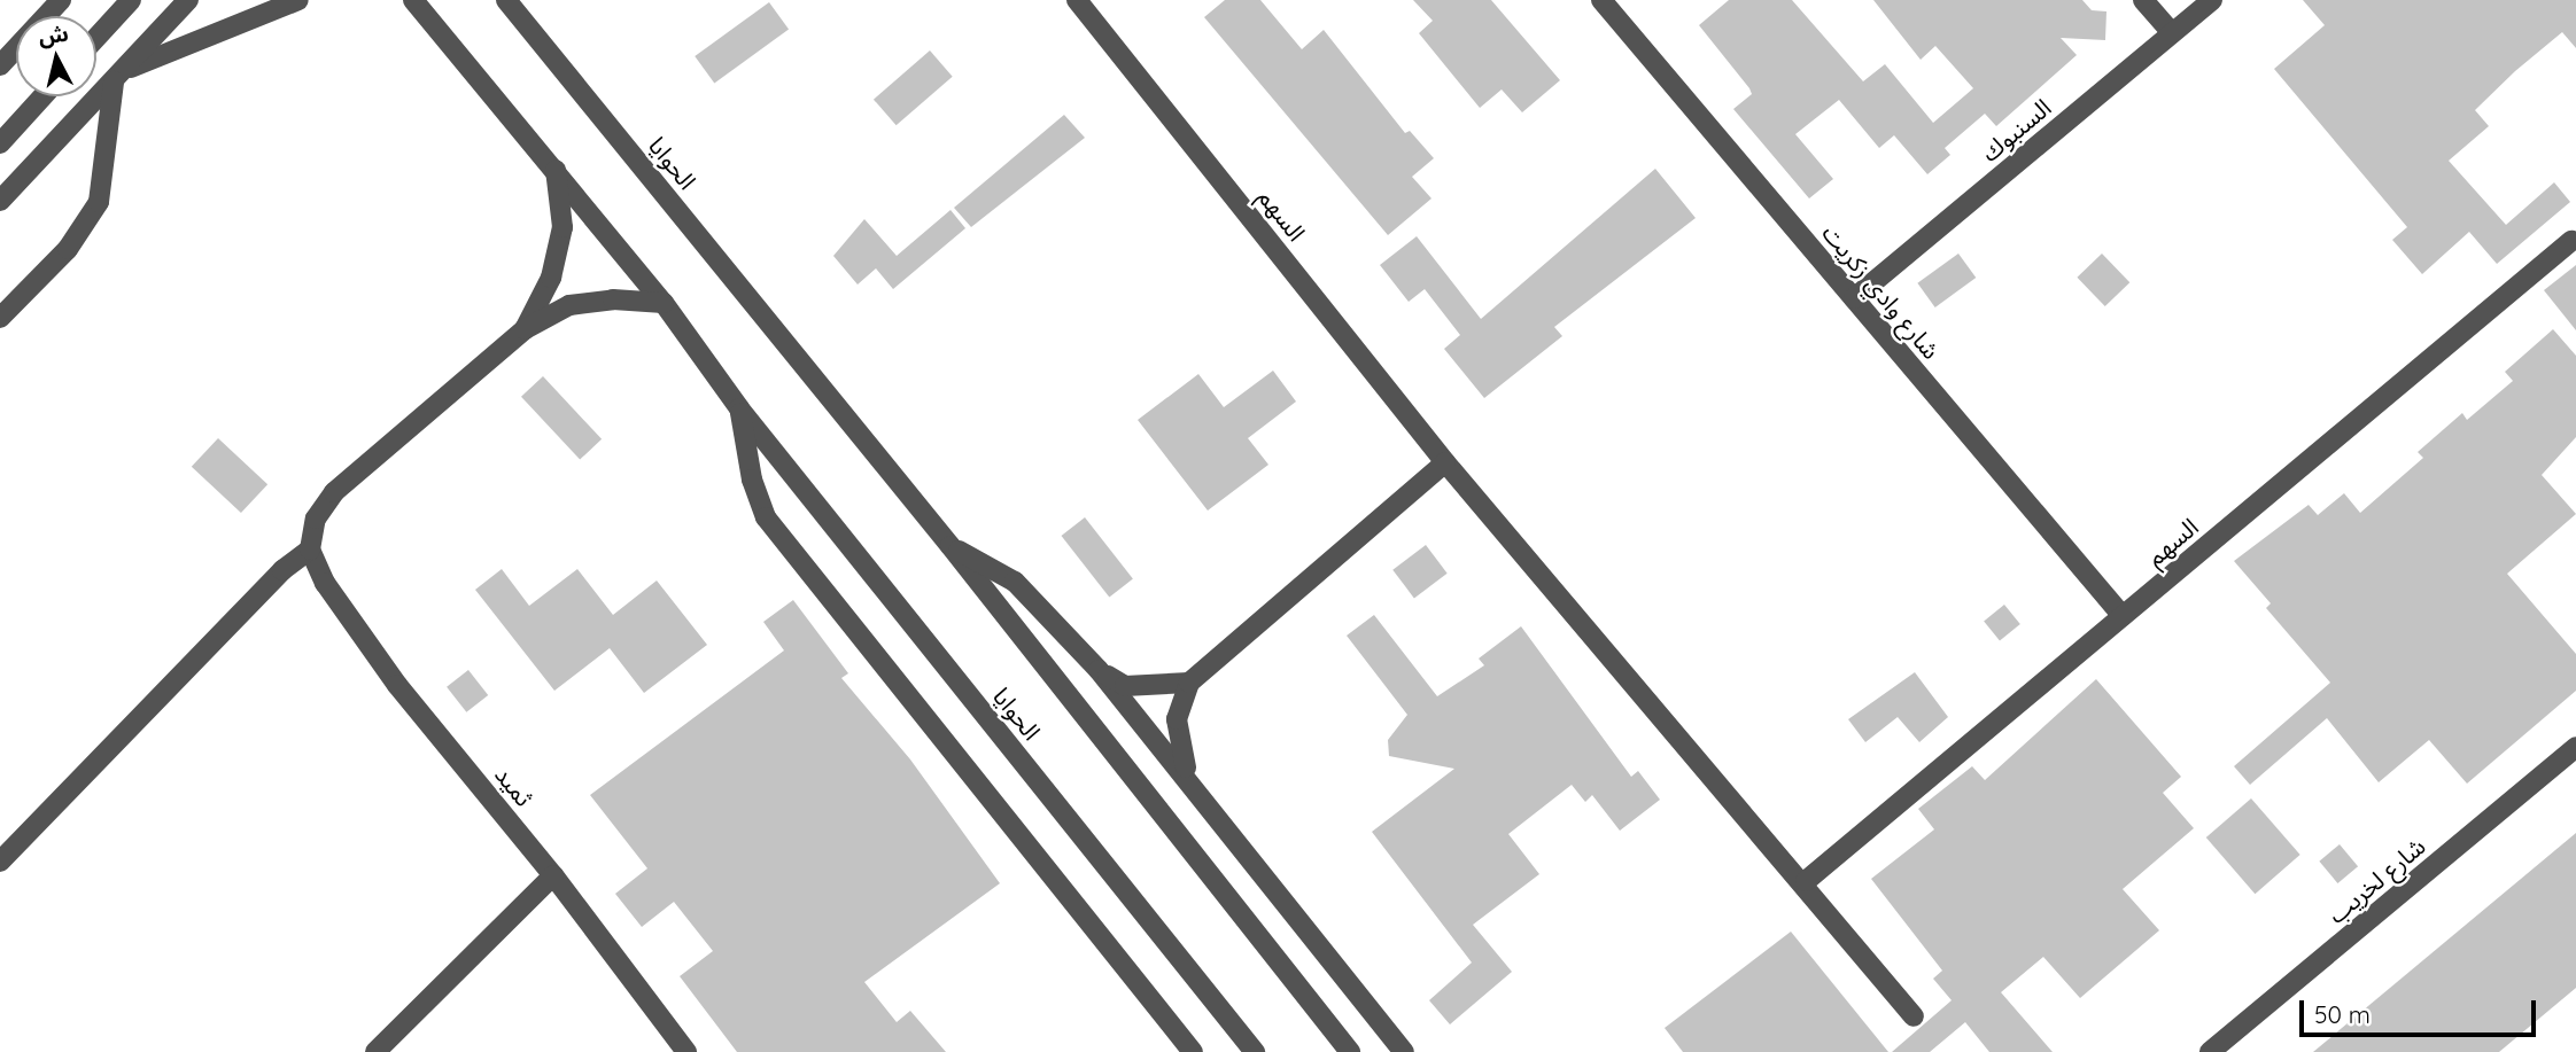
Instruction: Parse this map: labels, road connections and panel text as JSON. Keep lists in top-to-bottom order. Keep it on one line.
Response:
{"streets":{"street":["السنبوك","الحوايا","السهم","شارع وادي زكريت","ثميد","شارع لخريب"]},"crossings":[["السنبوك","شارع وادي زكريت"],["السهم","شارع وادي زكريت"]],"scale_bar":"50 m","north":"top"}
